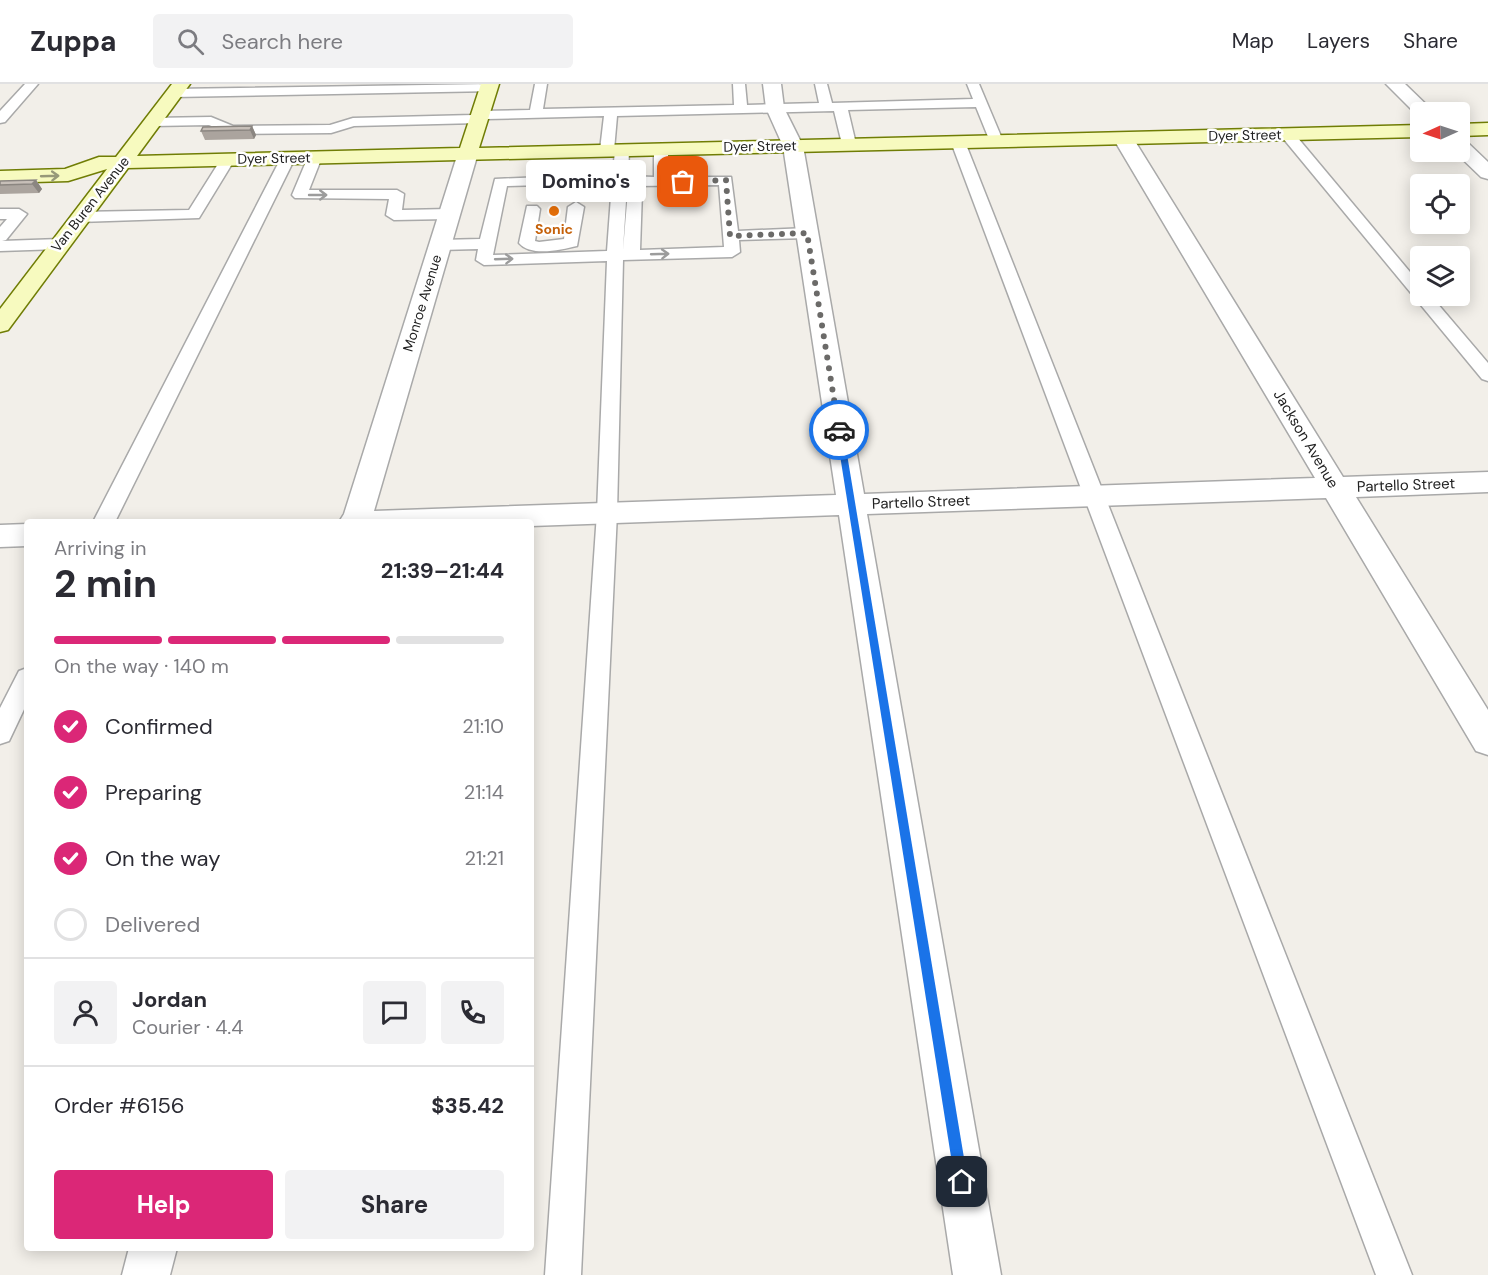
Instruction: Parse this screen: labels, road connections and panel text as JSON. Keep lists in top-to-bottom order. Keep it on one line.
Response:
{"streets":{"main road":["Dyer Street","Van Buren Avenue","Monroe Avenue"],"street":["Jackson Avenue","Partello Street"]},"crossings":[["Dyer Street","Van Buren Avenue"],["Dyer Street","Monroe Avenue"],["Dyer Street","Jackson Avenue"],["Jackson Avenue","Partello Street"]],"places":["Domino's","Sonic"],"north":"left","page":{"header":"Zuppa","search":"Search here","nav":["Map","Layers","Share"],"bubble":"Domino's","heading":["2 min","Arriving in","21:39–21:44"],"panel":["Jordan","Courier · 4.4","Order #6156","$35.42"],"bar":"On the way · 140 m","list":[["Confirmed","21:10"],["Preparing","21:14"],["On the way","21:21"],"Delivered"],"buttons":["Help","Share"]}}
